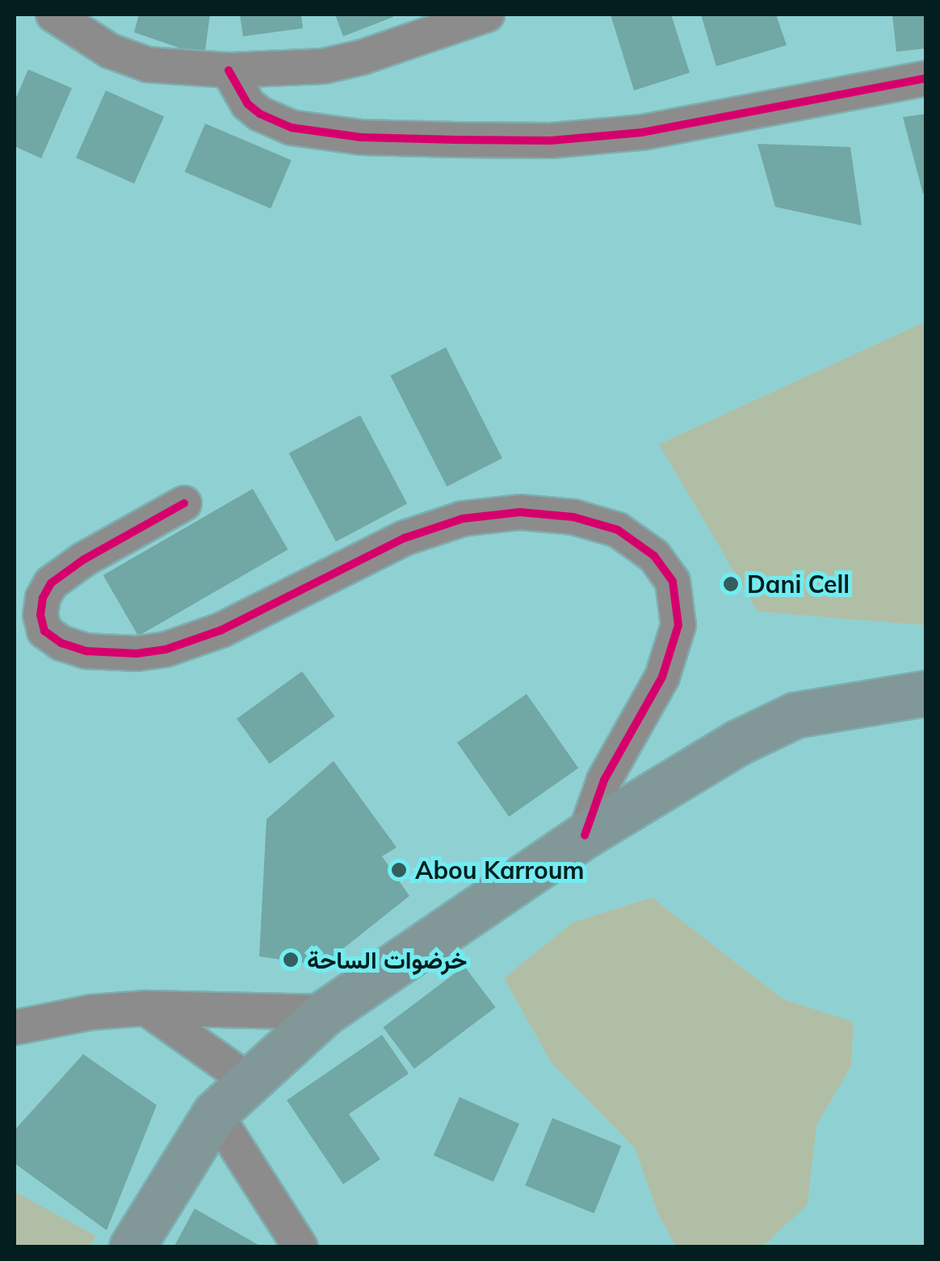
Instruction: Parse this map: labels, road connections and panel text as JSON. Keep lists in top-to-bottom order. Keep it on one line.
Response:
{"places":["Dani Cell","Abou Karroum","خرضوات الساحة"]}
